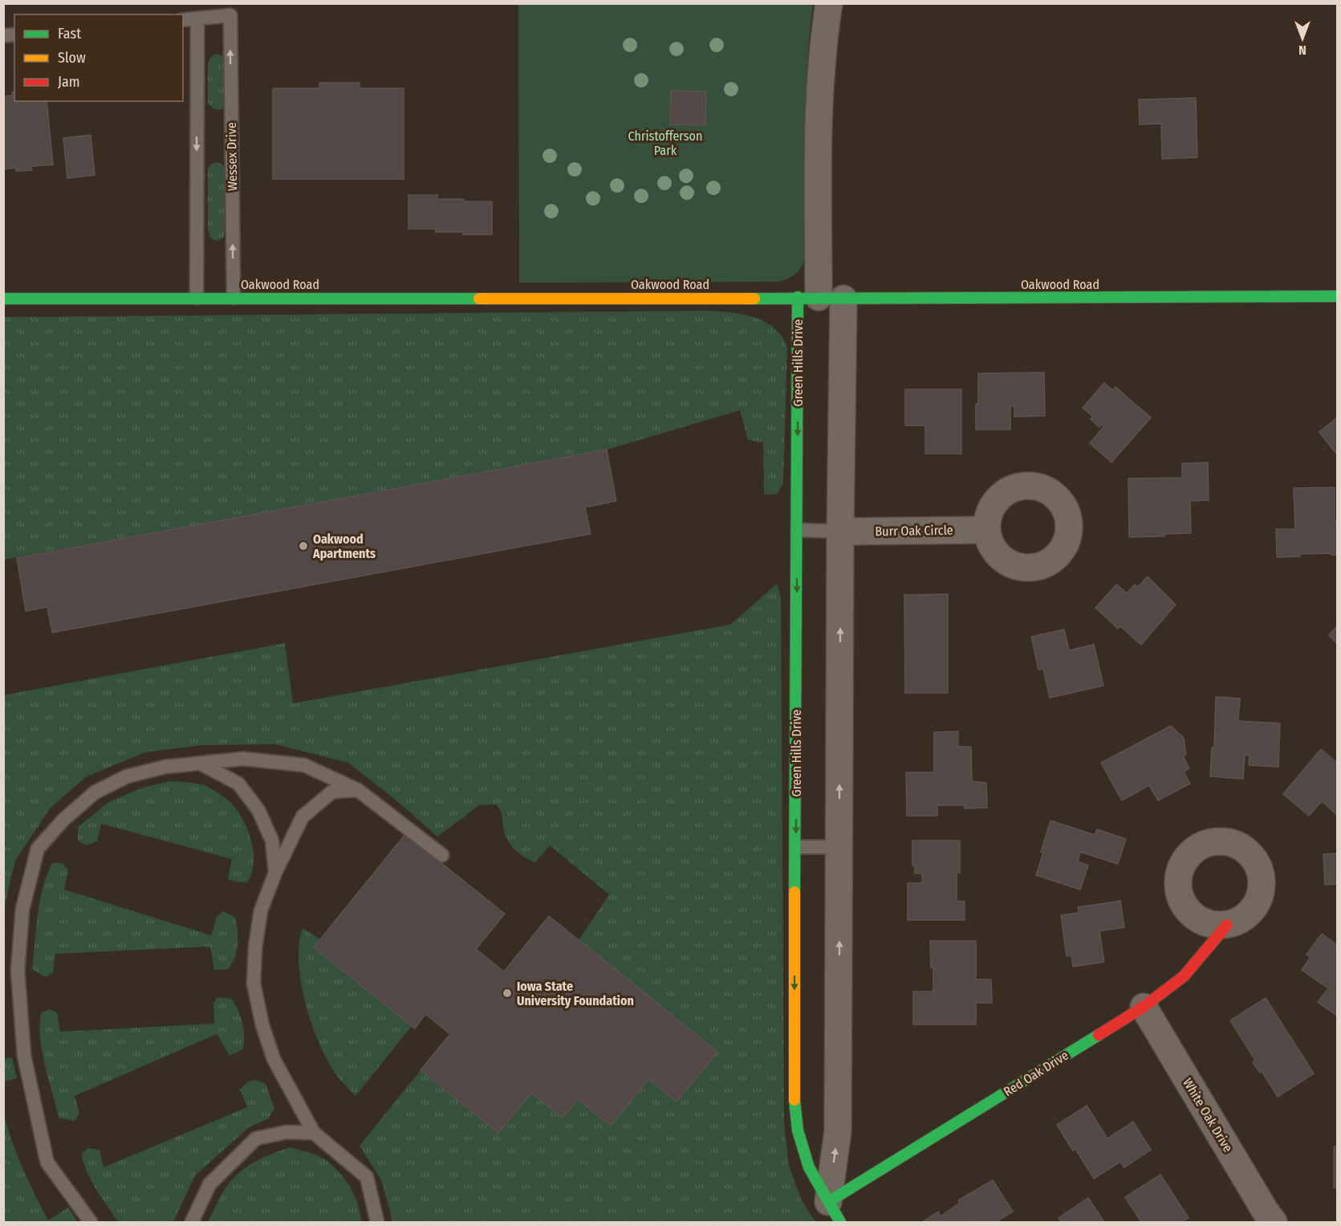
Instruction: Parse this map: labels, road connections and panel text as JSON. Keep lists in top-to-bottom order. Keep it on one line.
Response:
{"streets":{"street":["Oakwood Road","Green Hills Drive","Burr Oak Circle","Red Oak Drive","White Oak Drive"],"lane":["Wessex Drive"]},"crossings":[["Wessex Drive","Oakwood Road"],["Oakwood Road","Green Hills Drive"],["Green Hills Drive","Burr Oak Circle"],["Green Hills Drive","Red Oak Drive"],["Red Oak Drive","White Oak Drive"]],"parks":["Christofferson Park"],"places":["Oakwood Apartments","Iowa State University Foundation"],"legend":["Fast","Slow","Jam"],"north":"bottom"}
